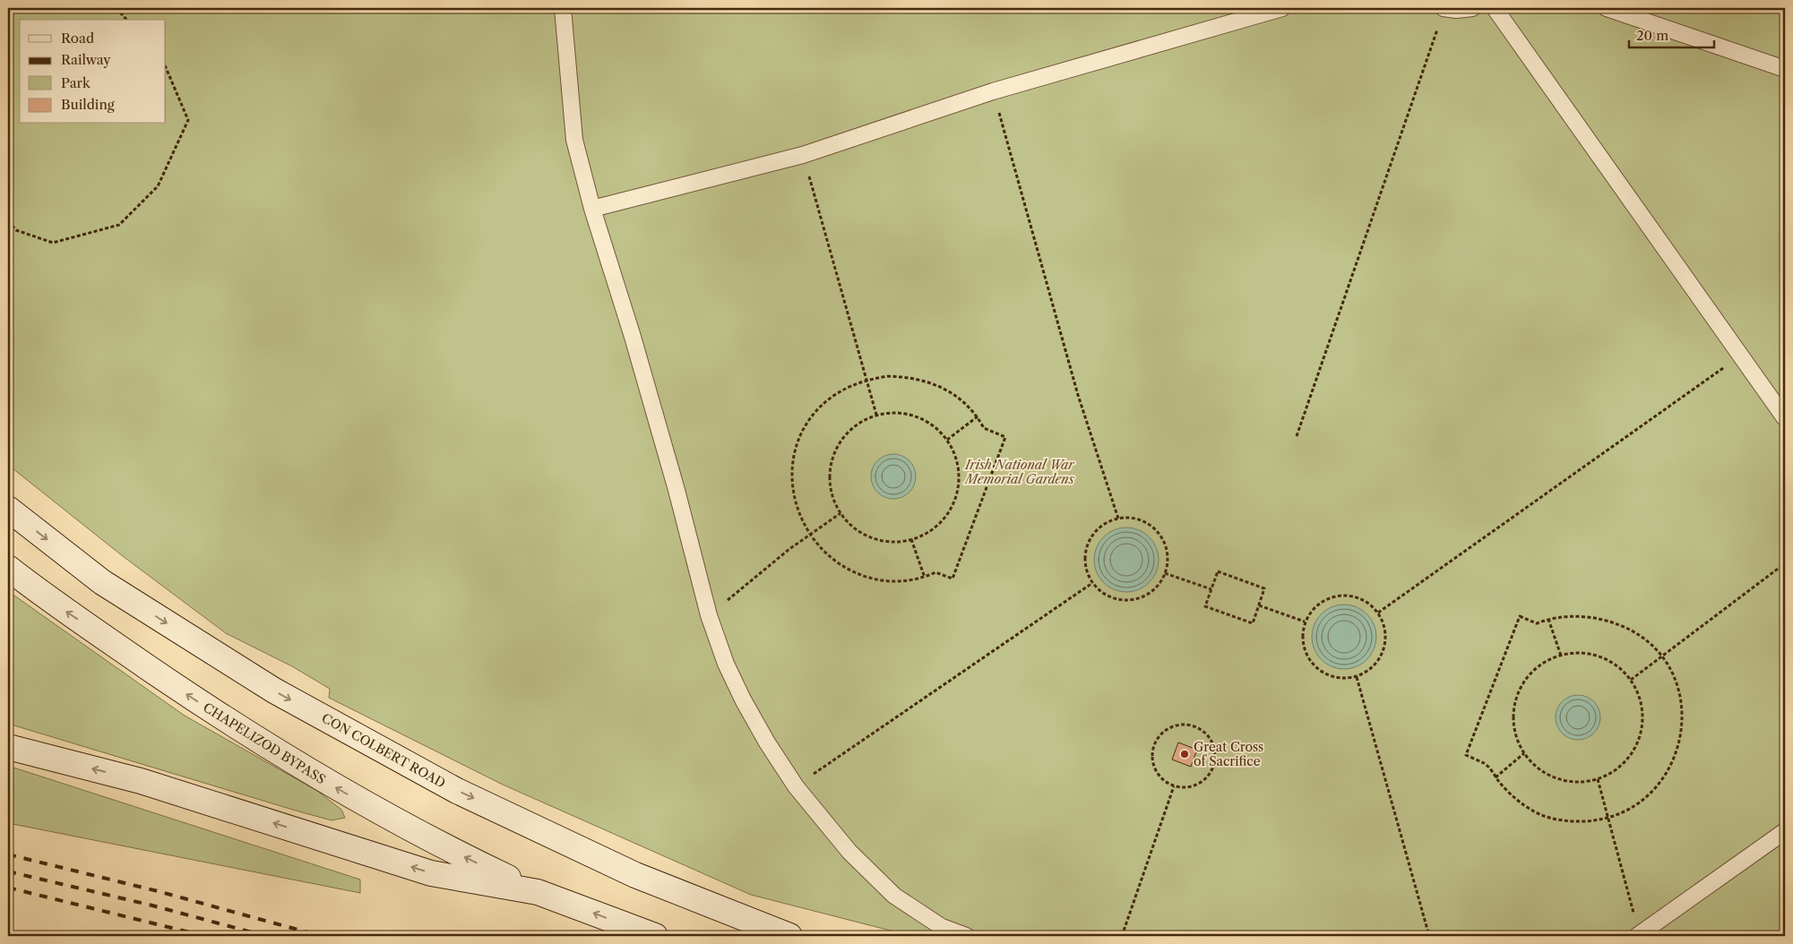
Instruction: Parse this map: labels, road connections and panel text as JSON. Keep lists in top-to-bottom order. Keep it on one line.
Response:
{"streets":{"main road":["CHAPELIZOD BYPASS","CON COLBERT ROAD"]},"parks":["Irish National War Memorial Gardens"],"places":["Great Cross of Sacrifice"],"legend":["Road","Railway","Park","Building"],"scale_bar":"20 m"}
